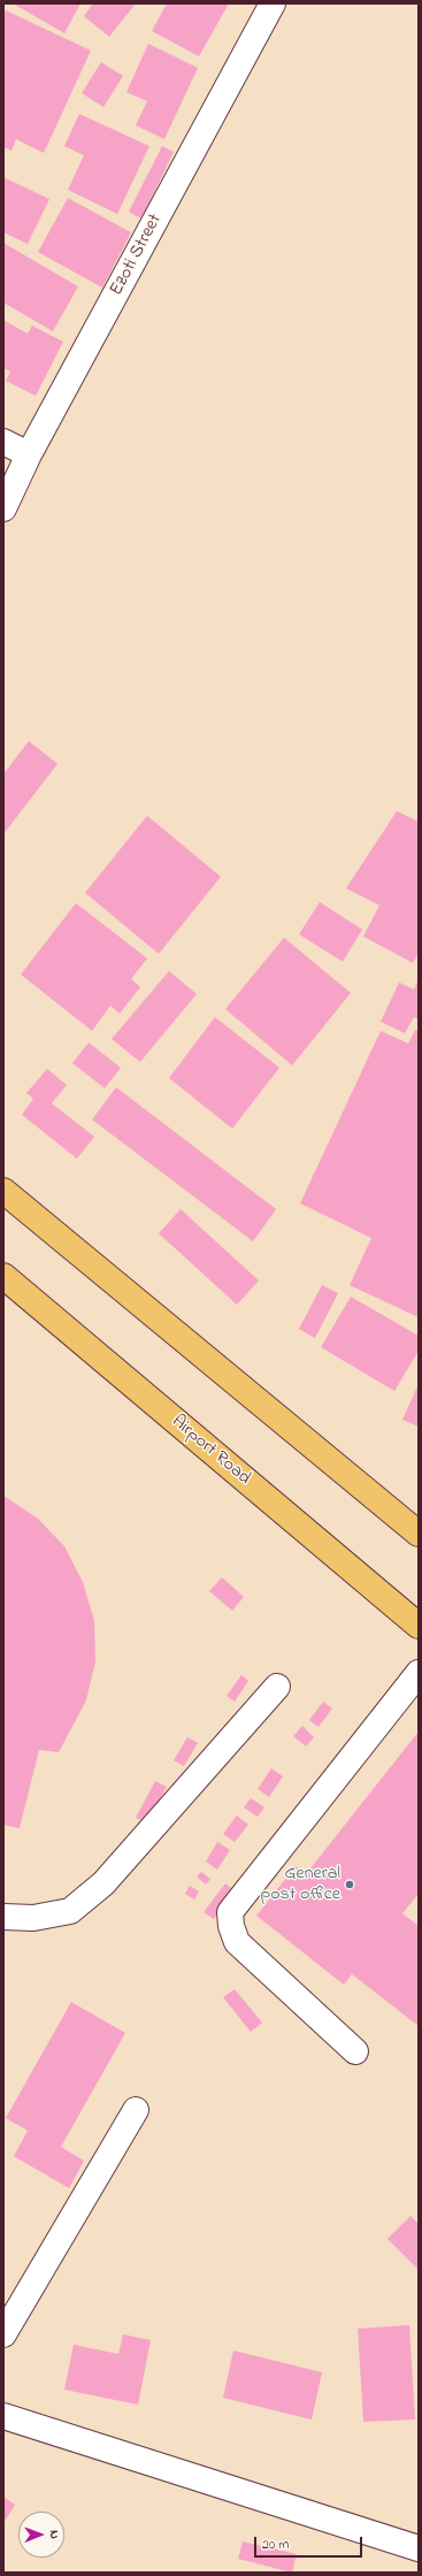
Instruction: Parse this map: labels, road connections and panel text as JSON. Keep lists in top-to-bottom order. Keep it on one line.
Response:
{"streets":{"main road":["Airport Road"],"street":["Ezoti Street"]},"places":["General post office"],"scale_bar":"20 m","north":"right"}
